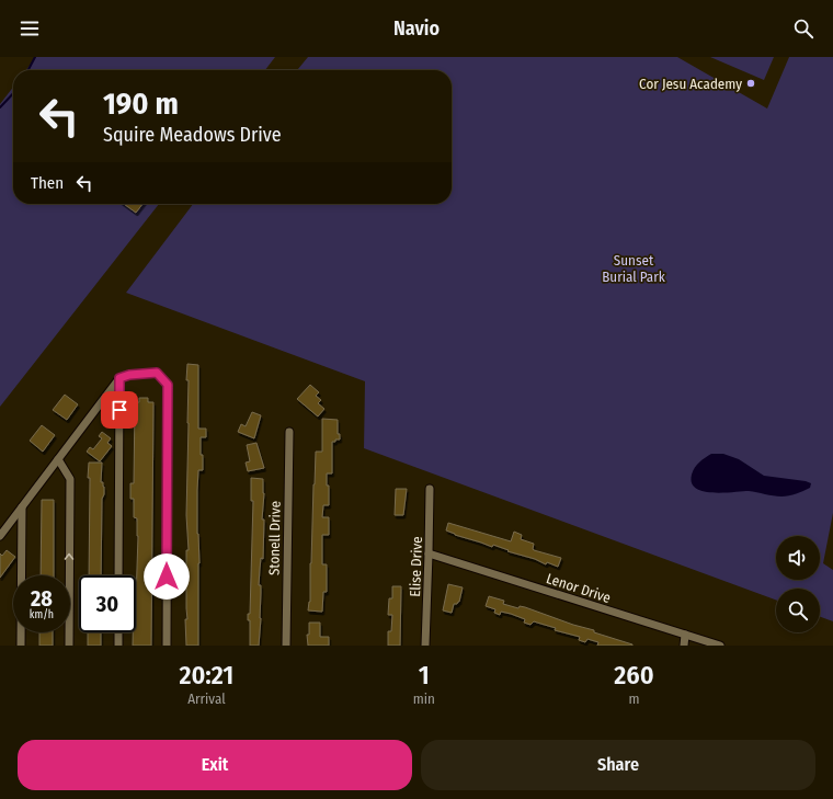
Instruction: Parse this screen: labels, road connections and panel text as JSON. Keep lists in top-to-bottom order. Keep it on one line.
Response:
{"streets":{"street":["Stonell Drive","Elise Drive","Lenor Drive"]},"crossings":[["Elise Drive","Lenor Drive"]],"parks":["Sunset Burial Park"],"places":["Cor Jesu Academy"],"page":{"header":"Navio","turn":["190 m","Squire Meadows Drive"],"then":"Then","speed":"28 km/h","limit":"30","eta":["20:21","Arrival","1","min","260","m"],"buttons":["Exit","Share"]}}
